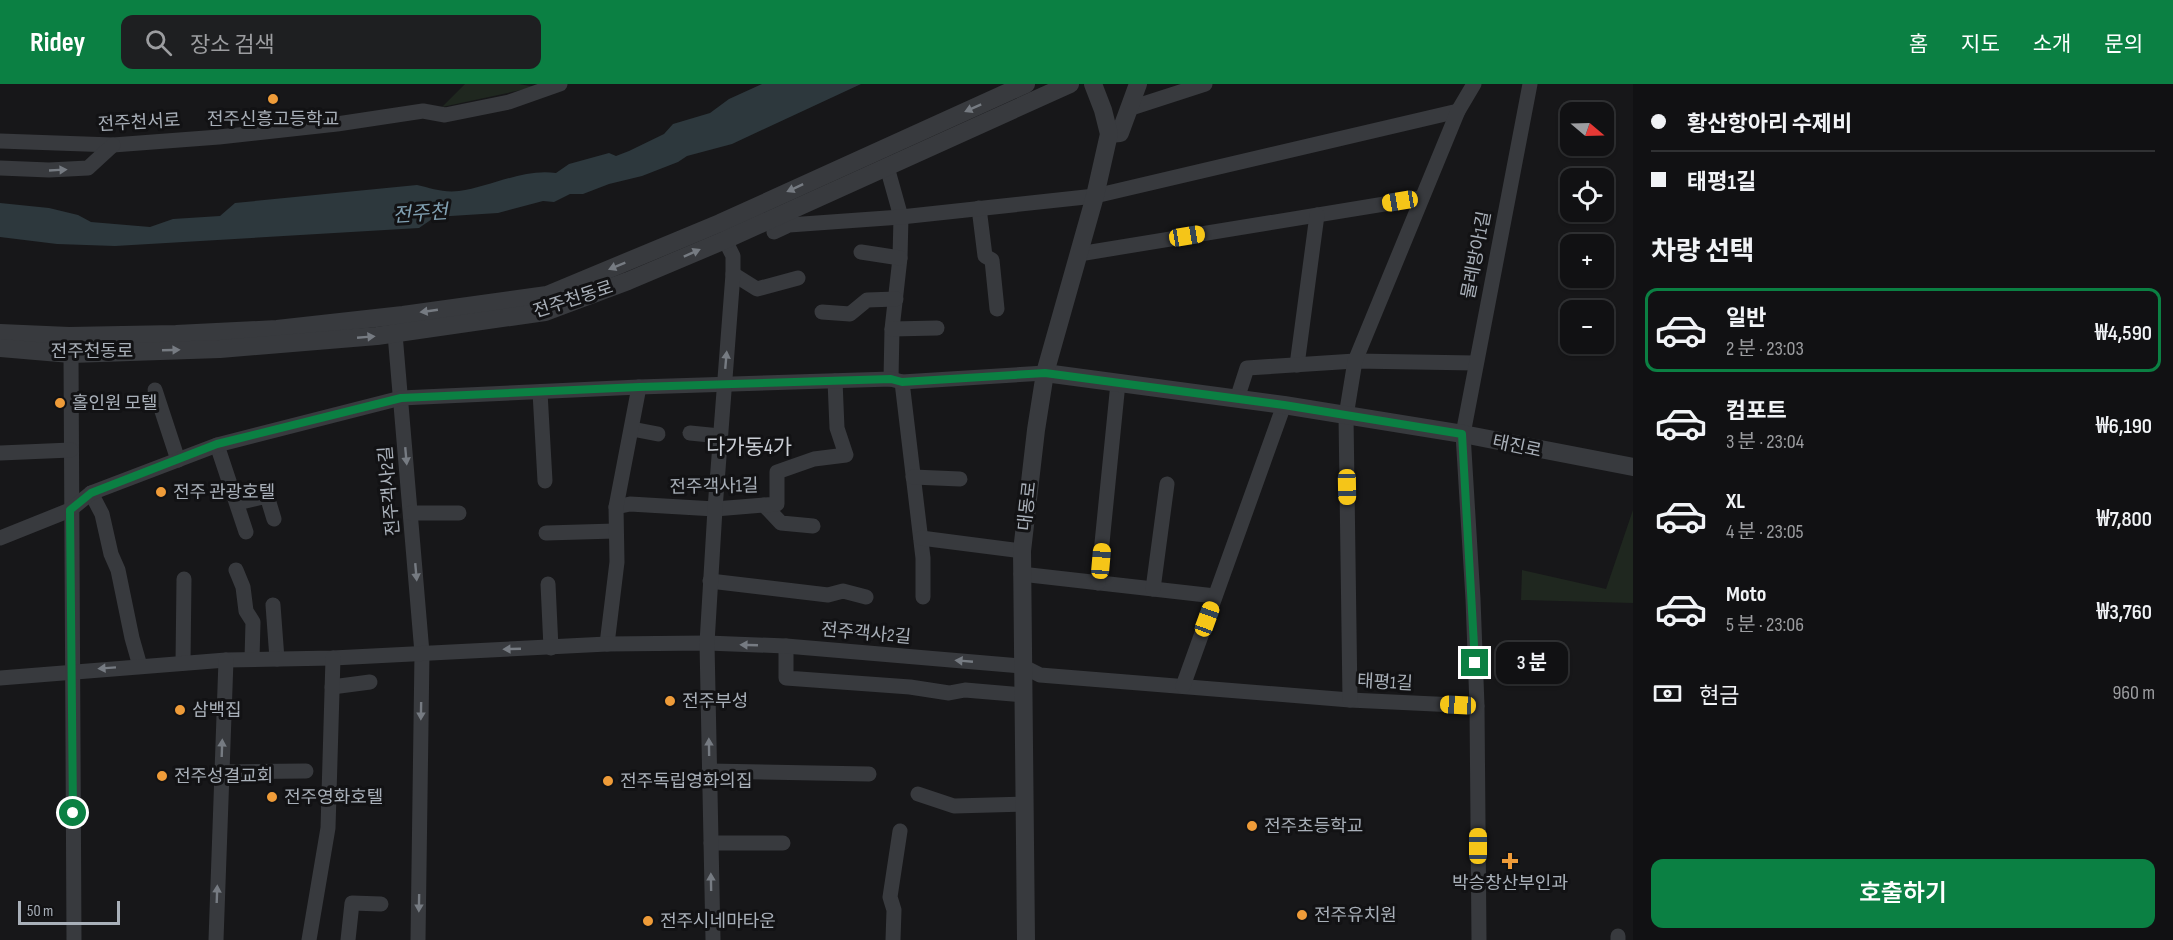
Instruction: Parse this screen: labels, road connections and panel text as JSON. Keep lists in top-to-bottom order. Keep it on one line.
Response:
{"streets":{"street":["전주천서로","물레방아1길","전주천동로","태진로","전주객사1길","전주객사2길","대동로","태평1길"]},"crossings":[["물레방아1길","태진로"],["전주천동로","전주객사2길"],["태진로","대동로"],["전주객사2길","대동로"],["전주객사2길","태평1길"],["대동로","태평1길"]],"districts":["다가동4가"],"water":["전주천"],"places":{"other":["전주신흥고등학교","홀인원 모텔","전주 관광호텔","전주부성","삼백집","전주성결교회","전주독립영화의집","전주영화호텔","전주초등학교","전주유치원","전주시네마타운"],"health":["박승창산부인과"]},"scale_bar":"50 m","north":"right","page":{"header":"Ridey","search":"장소 검색","nav":["홈","지도","소개","문의"],"banner":["황산항아리 수제비","태평1길"],"map_buttons":["+","−"],"heading":"차량 선택","list":[{"name":"일반","note":"2 분 · 23:03","value":"₩4,590"},{"name":"컴포트","note":"3 분 · 23:04","value":"₩6,190"},{"name":"XL","note":"4 분 · 23:05","value":"₩7,800"},{"name":"Moto","note":"5 분 · 23:06","value":"₩3,760"}],"bubble":"3 분","pay":["현금","960 m"],"buttons":"호출하기","scale":"50 m"}}
